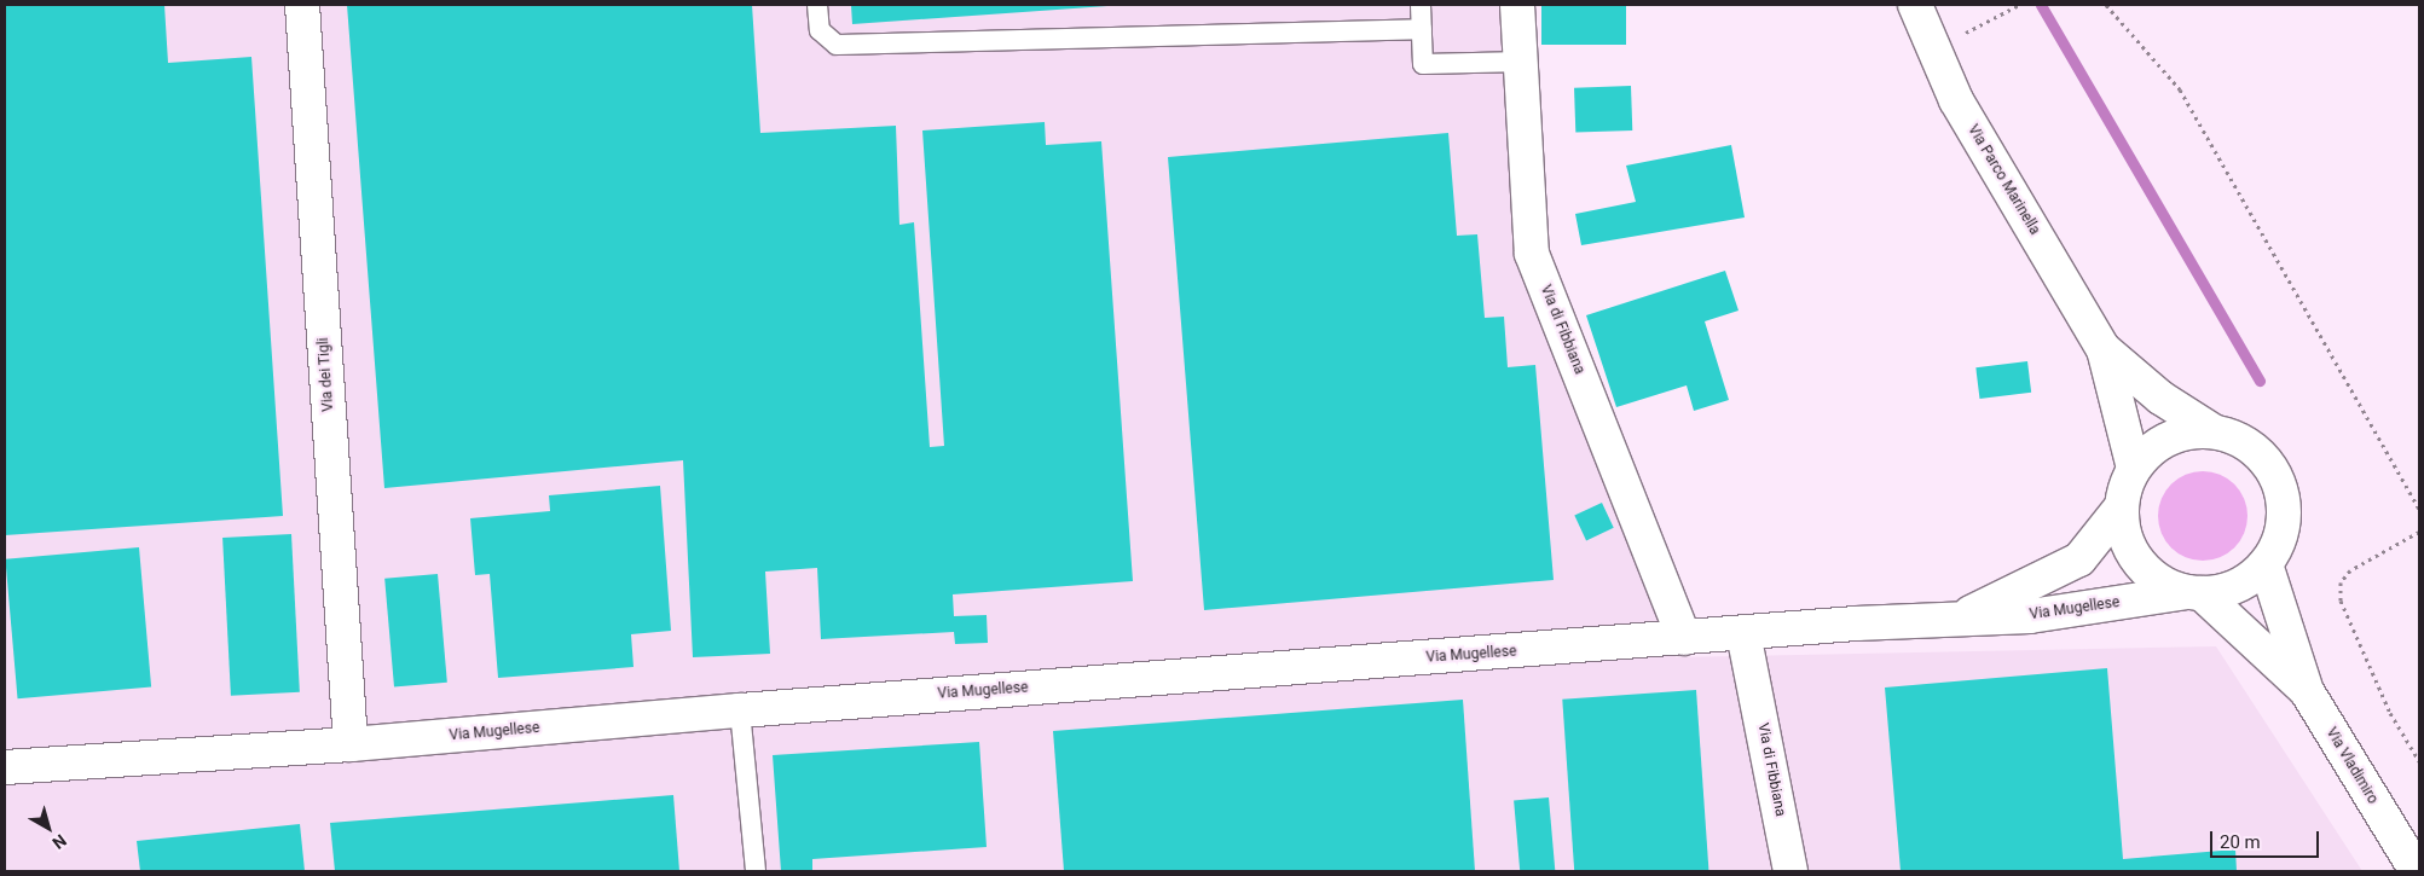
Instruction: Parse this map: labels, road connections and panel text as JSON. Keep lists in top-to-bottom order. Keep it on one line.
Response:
{"streets":{"street":["Via Parco Marinella","Via di Fibbiana","Via dei Tigli","Via Mugellese","Via Vladimiro"]},"crossings":[["Via Parco Marinella","Via Mugellese"],["Via Parco Marinella","Via Vladimiro"],["Via di Fibbiana","Via Mugellese"],["Via dei Tigli","Via Mugellese"],["Via Mugellese","Via Vladimiro"]],"scale_bar":"20 m","north":"bottom right"}
